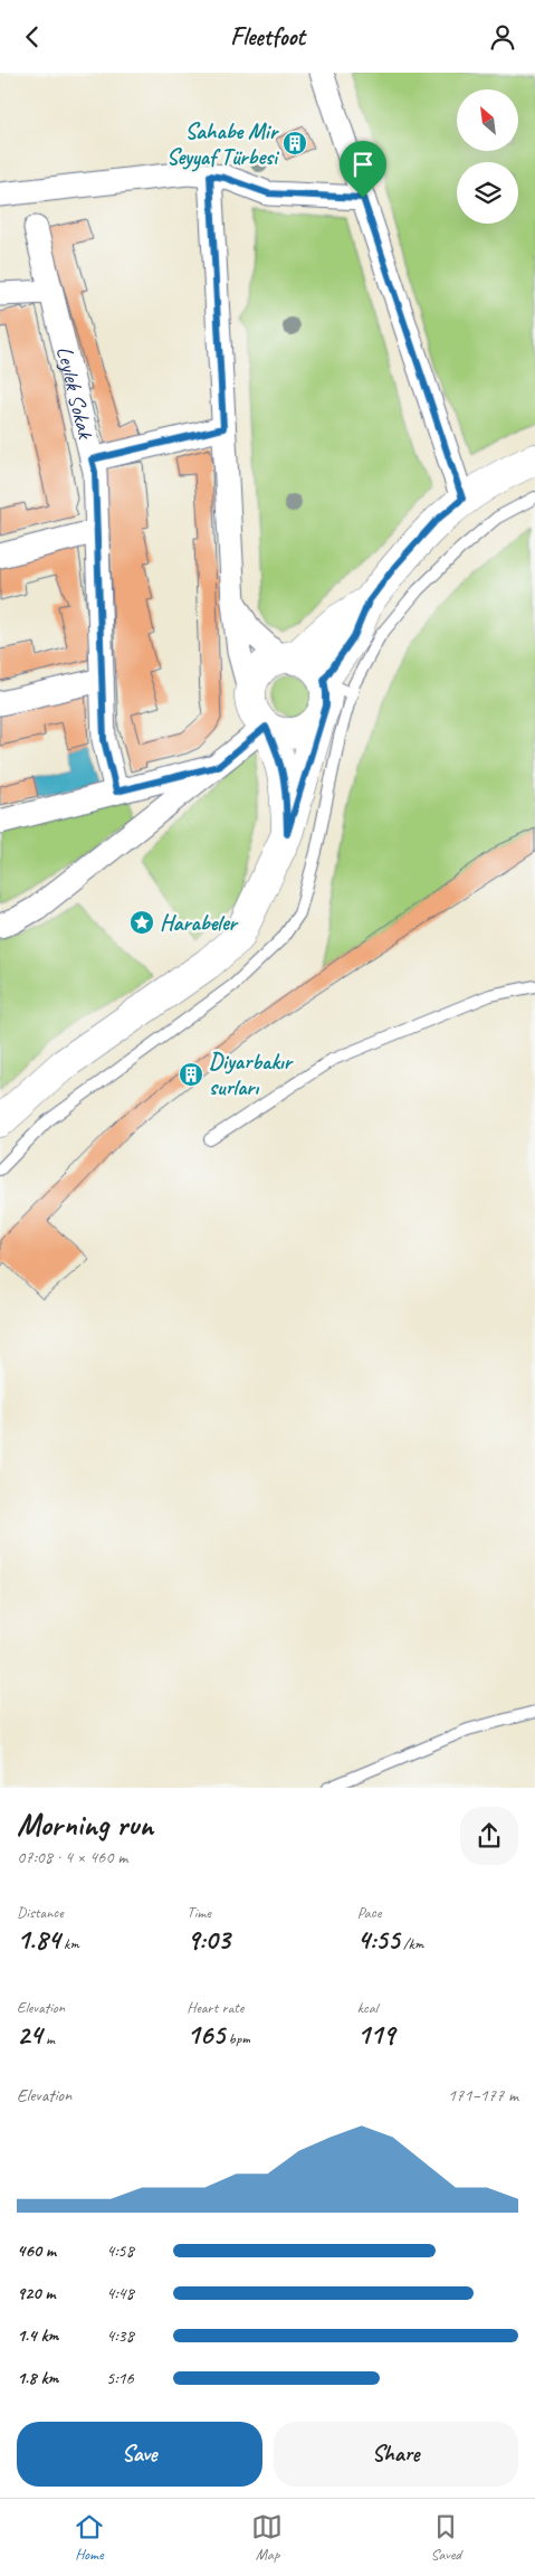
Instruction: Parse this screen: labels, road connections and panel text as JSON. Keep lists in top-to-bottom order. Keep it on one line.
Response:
{"streets":{"street":["Leylek Sokak"]},"places":{"building":["Sahabe Mir Seyyaf Türbesi","Diyarbakır surları"],"place":["Harabeler"]},"north":"top left","page":{"header":"Fleetfoot","heading":["Morning run","07:08 · 4 × 460 m"],"stats":[["Distance","1.84 km"],["Time","9:03"],["Pace","4:55 /km"],["Elevation","24 m"],["Heart rate","165 bpm"],["kcal","119"]],"chart":["Elevation","171–177 m"],"list":[{"name":"460 m","note":"4:58"},{"name":"920 m","note":"4:48"},{"name":"1.4 km","note":"4:38"},{"name":"1.8 km","note":"5:16"}],"buttons":["Save","Share"],"tabs":["Home","Map","Saved"]}}
